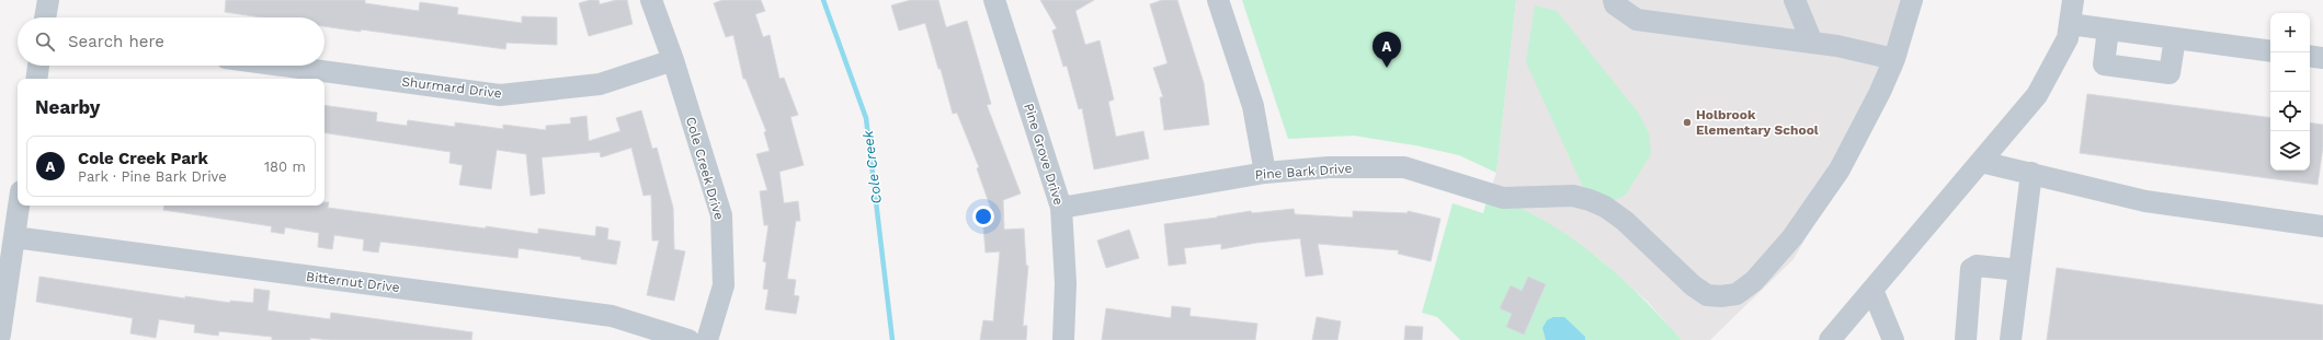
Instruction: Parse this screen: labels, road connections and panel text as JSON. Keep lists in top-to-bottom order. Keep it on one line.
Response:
{"streets":{"street":["Shurmard Drive","Pine Grove Drive","Cole Creek Drive","Pine Bark Drive","Bitternut Drive"]},"crossings":[["Shurmard Drive","Cole Creek Drive"],["Pine Grove Drive","Pine Bark Drive"]],"water":["Cole Creek"],"places":["Holbrook Elementary School"],"page":{"map_buttons":["+","−"],"search":"Search here","pins":"A","heading":"Nearby","list":[{"mark":"A","name":"Cole Creek Park","note":"Park · Pine Bark Drive","value":"180 m"}]}}
